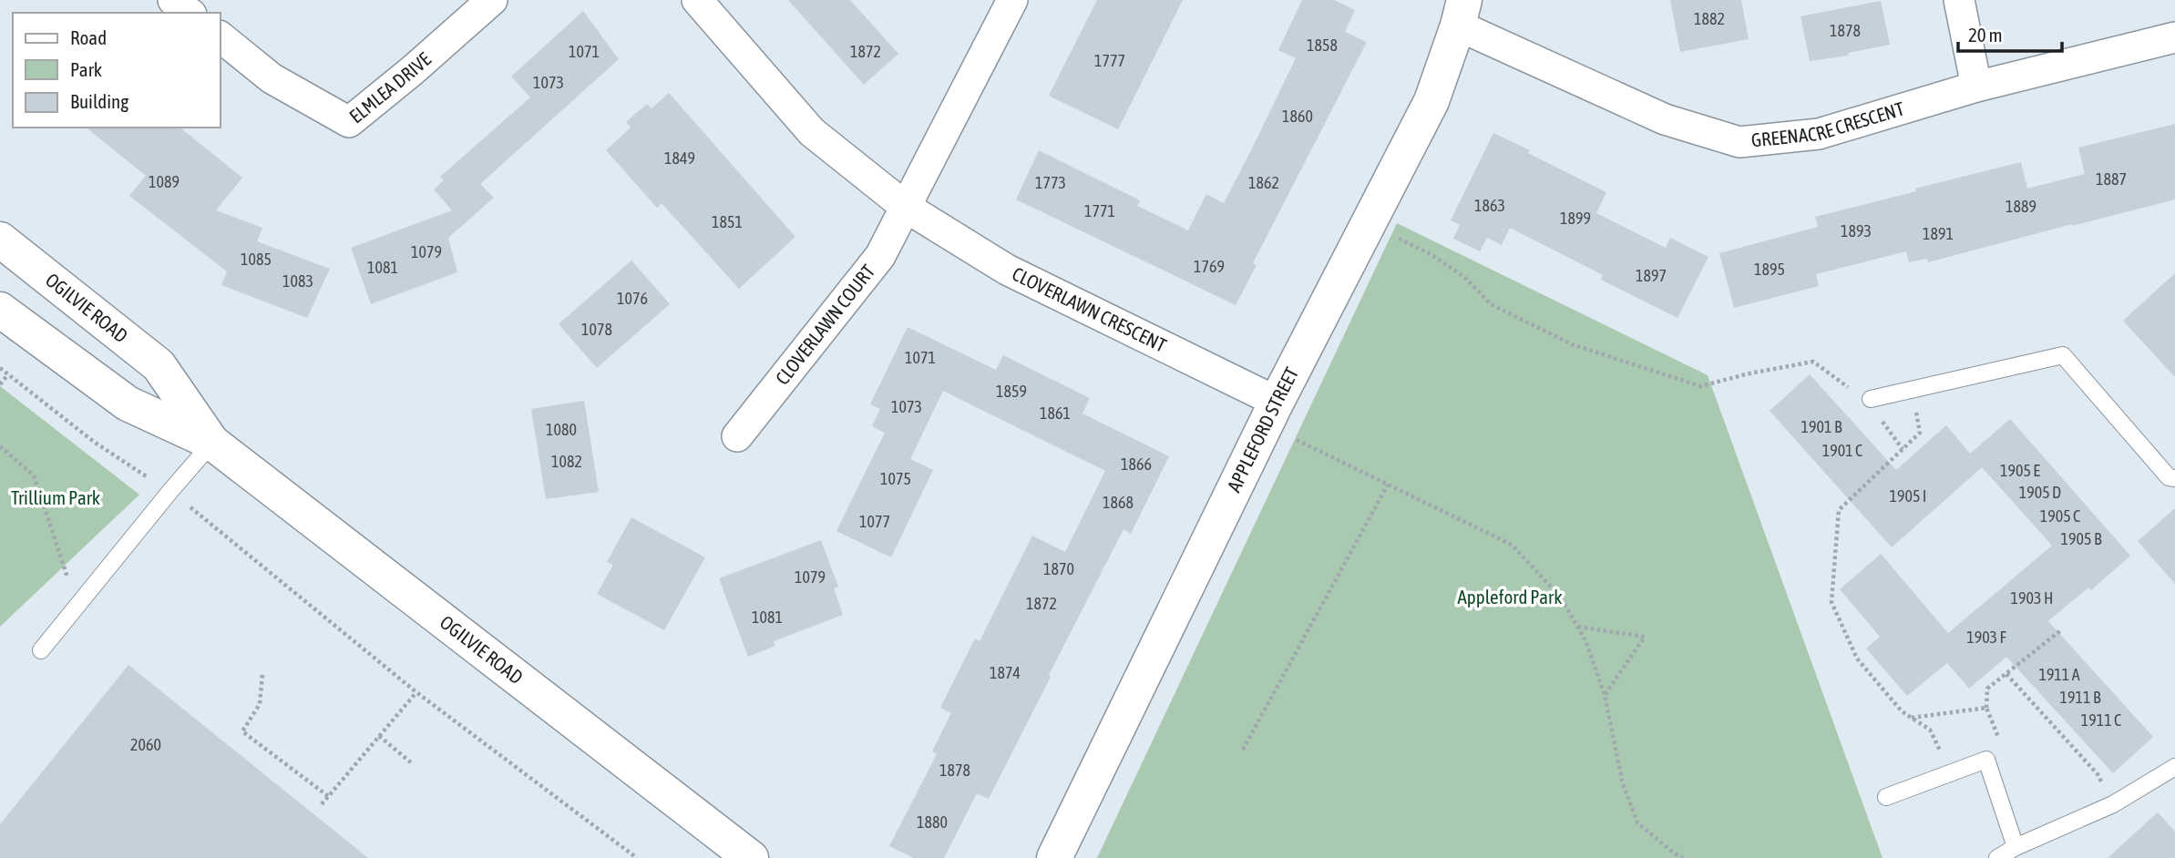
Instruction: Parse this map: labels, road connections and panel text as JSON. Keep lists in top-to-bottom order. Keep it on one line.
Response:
{"streets":{"main road":["OGILVIE ROAD","APPLEFORD STREET"],"street":["ELMLEA DRIVE","GREENACRE CRESCENT","CLOVERLAWN CRESCENT","CLOVERLAWN COURT"]},"crossings":[["GREENACRE CRESCENT","APPLEFORD STREET"],["CLOVERLAWN CRESCENT","CLOVERLAWN COURT"],["CLOVERLAWN CRESCENT","APPLEFORD STREET"]],"parks":["Trillium Park","Appleford Park"],"house_numbers":["1882","1878","1858","1071","1872","1777","1073","1860","1849","1887","1089","1773","1862","1863","1889","1771","1899","1851","1893","1891","1079","1085","1769","1081","1895","1897","1083","1076","1078","1071","1859","1073","1861","1901 B","1080","1901 C","1082","1866","1905 E","1075","1905 D","1905 I","1868","1905 C","1077","1905 B","1870","1079","1903 H","1872","1081","1903 F","1874","1911 A","1911 B","1911 C","2060","1878","1880"],"legend":["Road","Park","Building"],"scale_bar":"20 m"}
